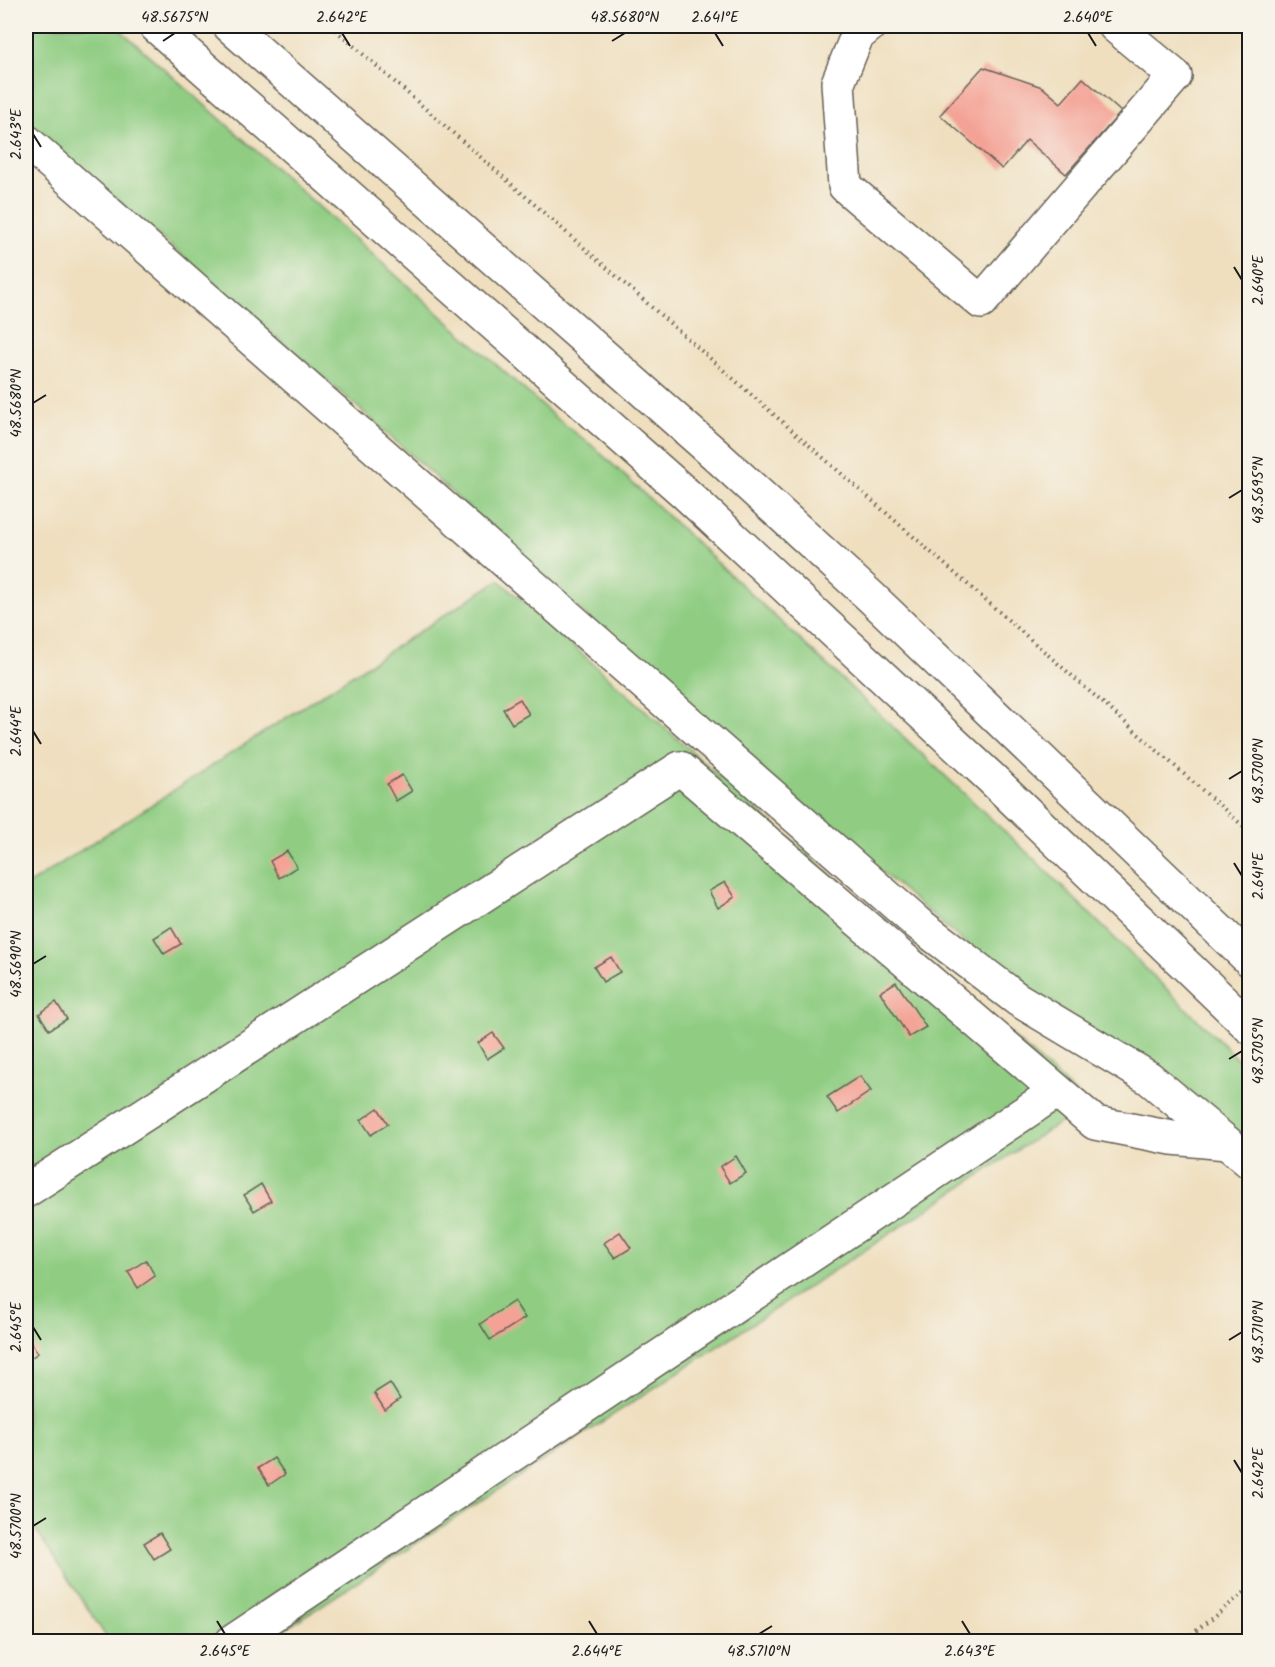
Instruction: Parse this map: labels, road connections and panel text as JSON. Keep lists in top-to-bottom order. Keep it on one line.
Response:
{"coordinates":["48.5675°N","2.642°E","48.5680°N","2.641°E","2.640°E","2.643°E","48.5695°N","2.644°E","48.5700°N","48.5690°N","48.5705°N","2.645°E","48.5710°N"]}
